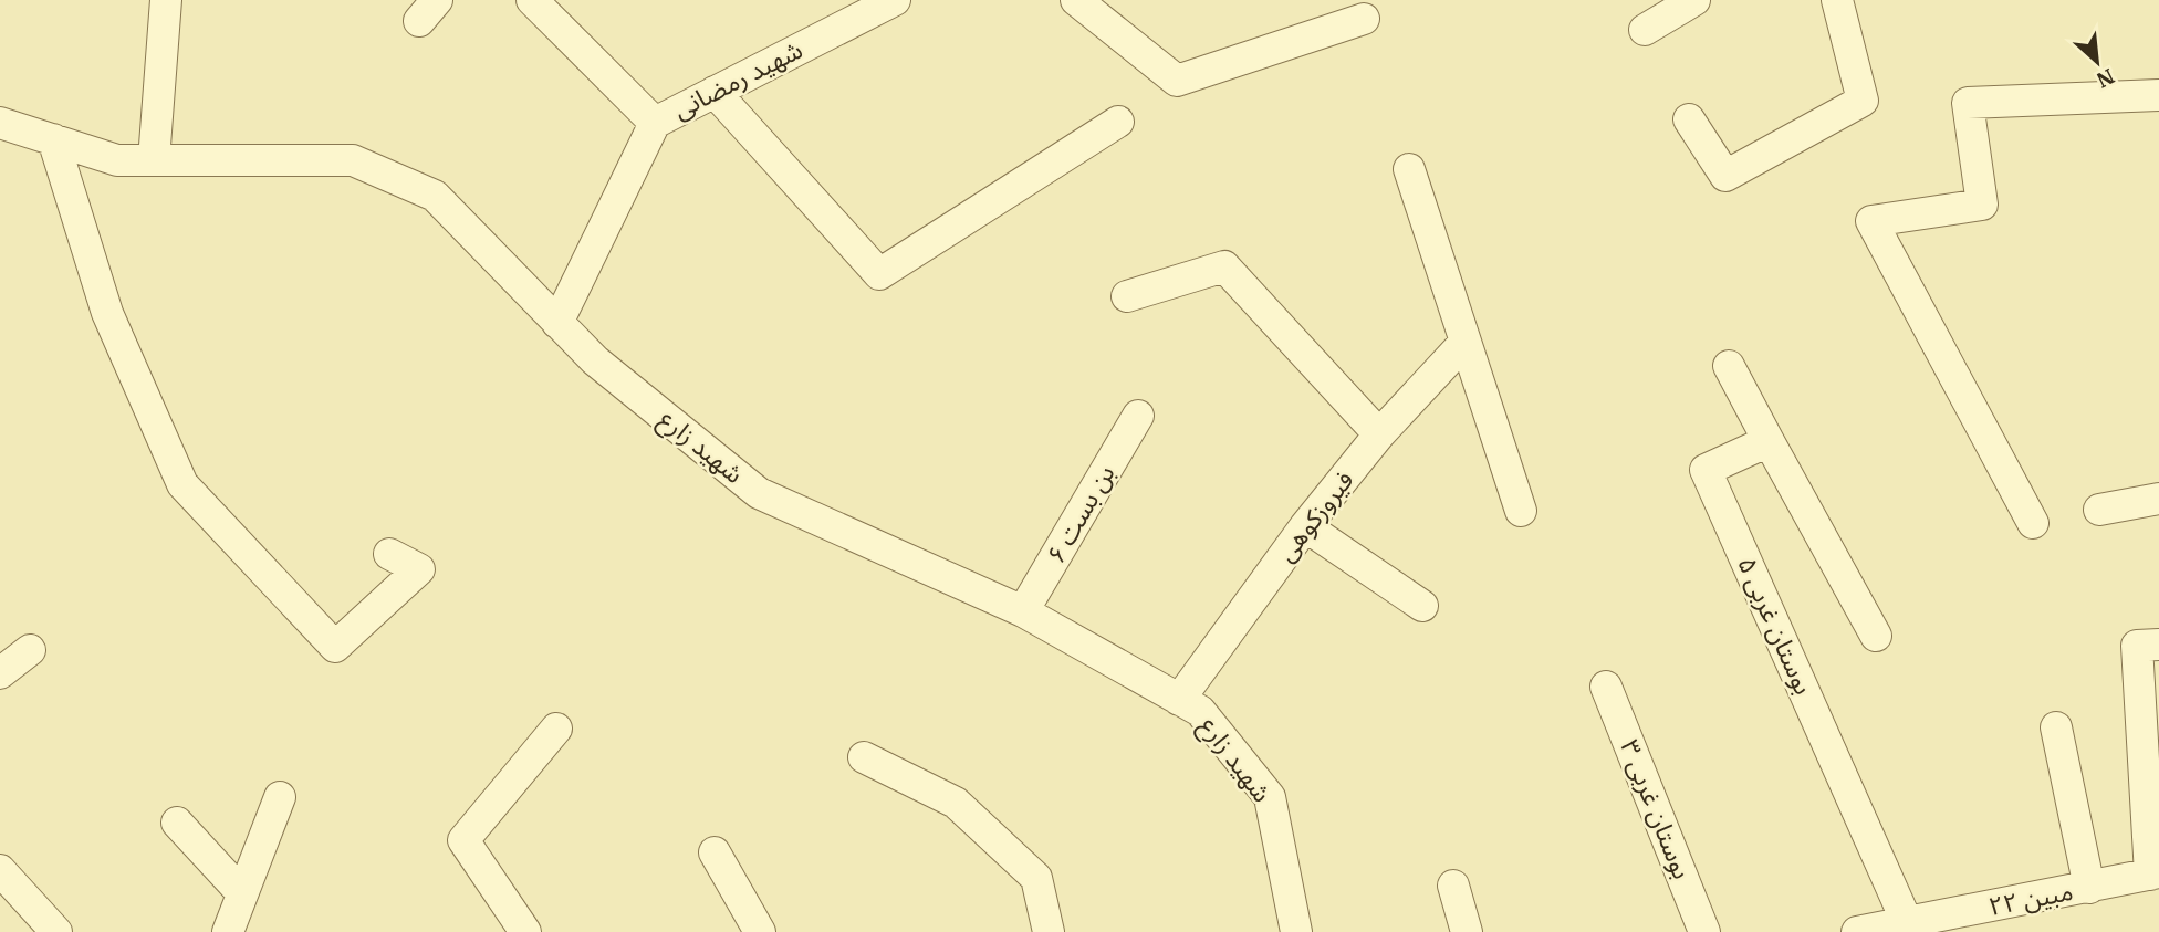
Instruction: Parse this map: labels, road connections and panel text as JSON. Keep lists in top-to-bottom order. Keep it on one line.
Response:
{"streets":{"street":["شهید رمضانی","شهید زارع","بن بست ۶","فیروزکوهی","بوستان غربی ۵","بوستان غربی ۳","مبین ۲۲"]},"crossings":[["شهید رمضانی","شهید زارع"],["شهید زارع","بن بست ۶"],["شهید زارع","فیروزکوهی"],["بوستان غربی ۵","مبین ۲۲"]],"north":"bottom right"}
